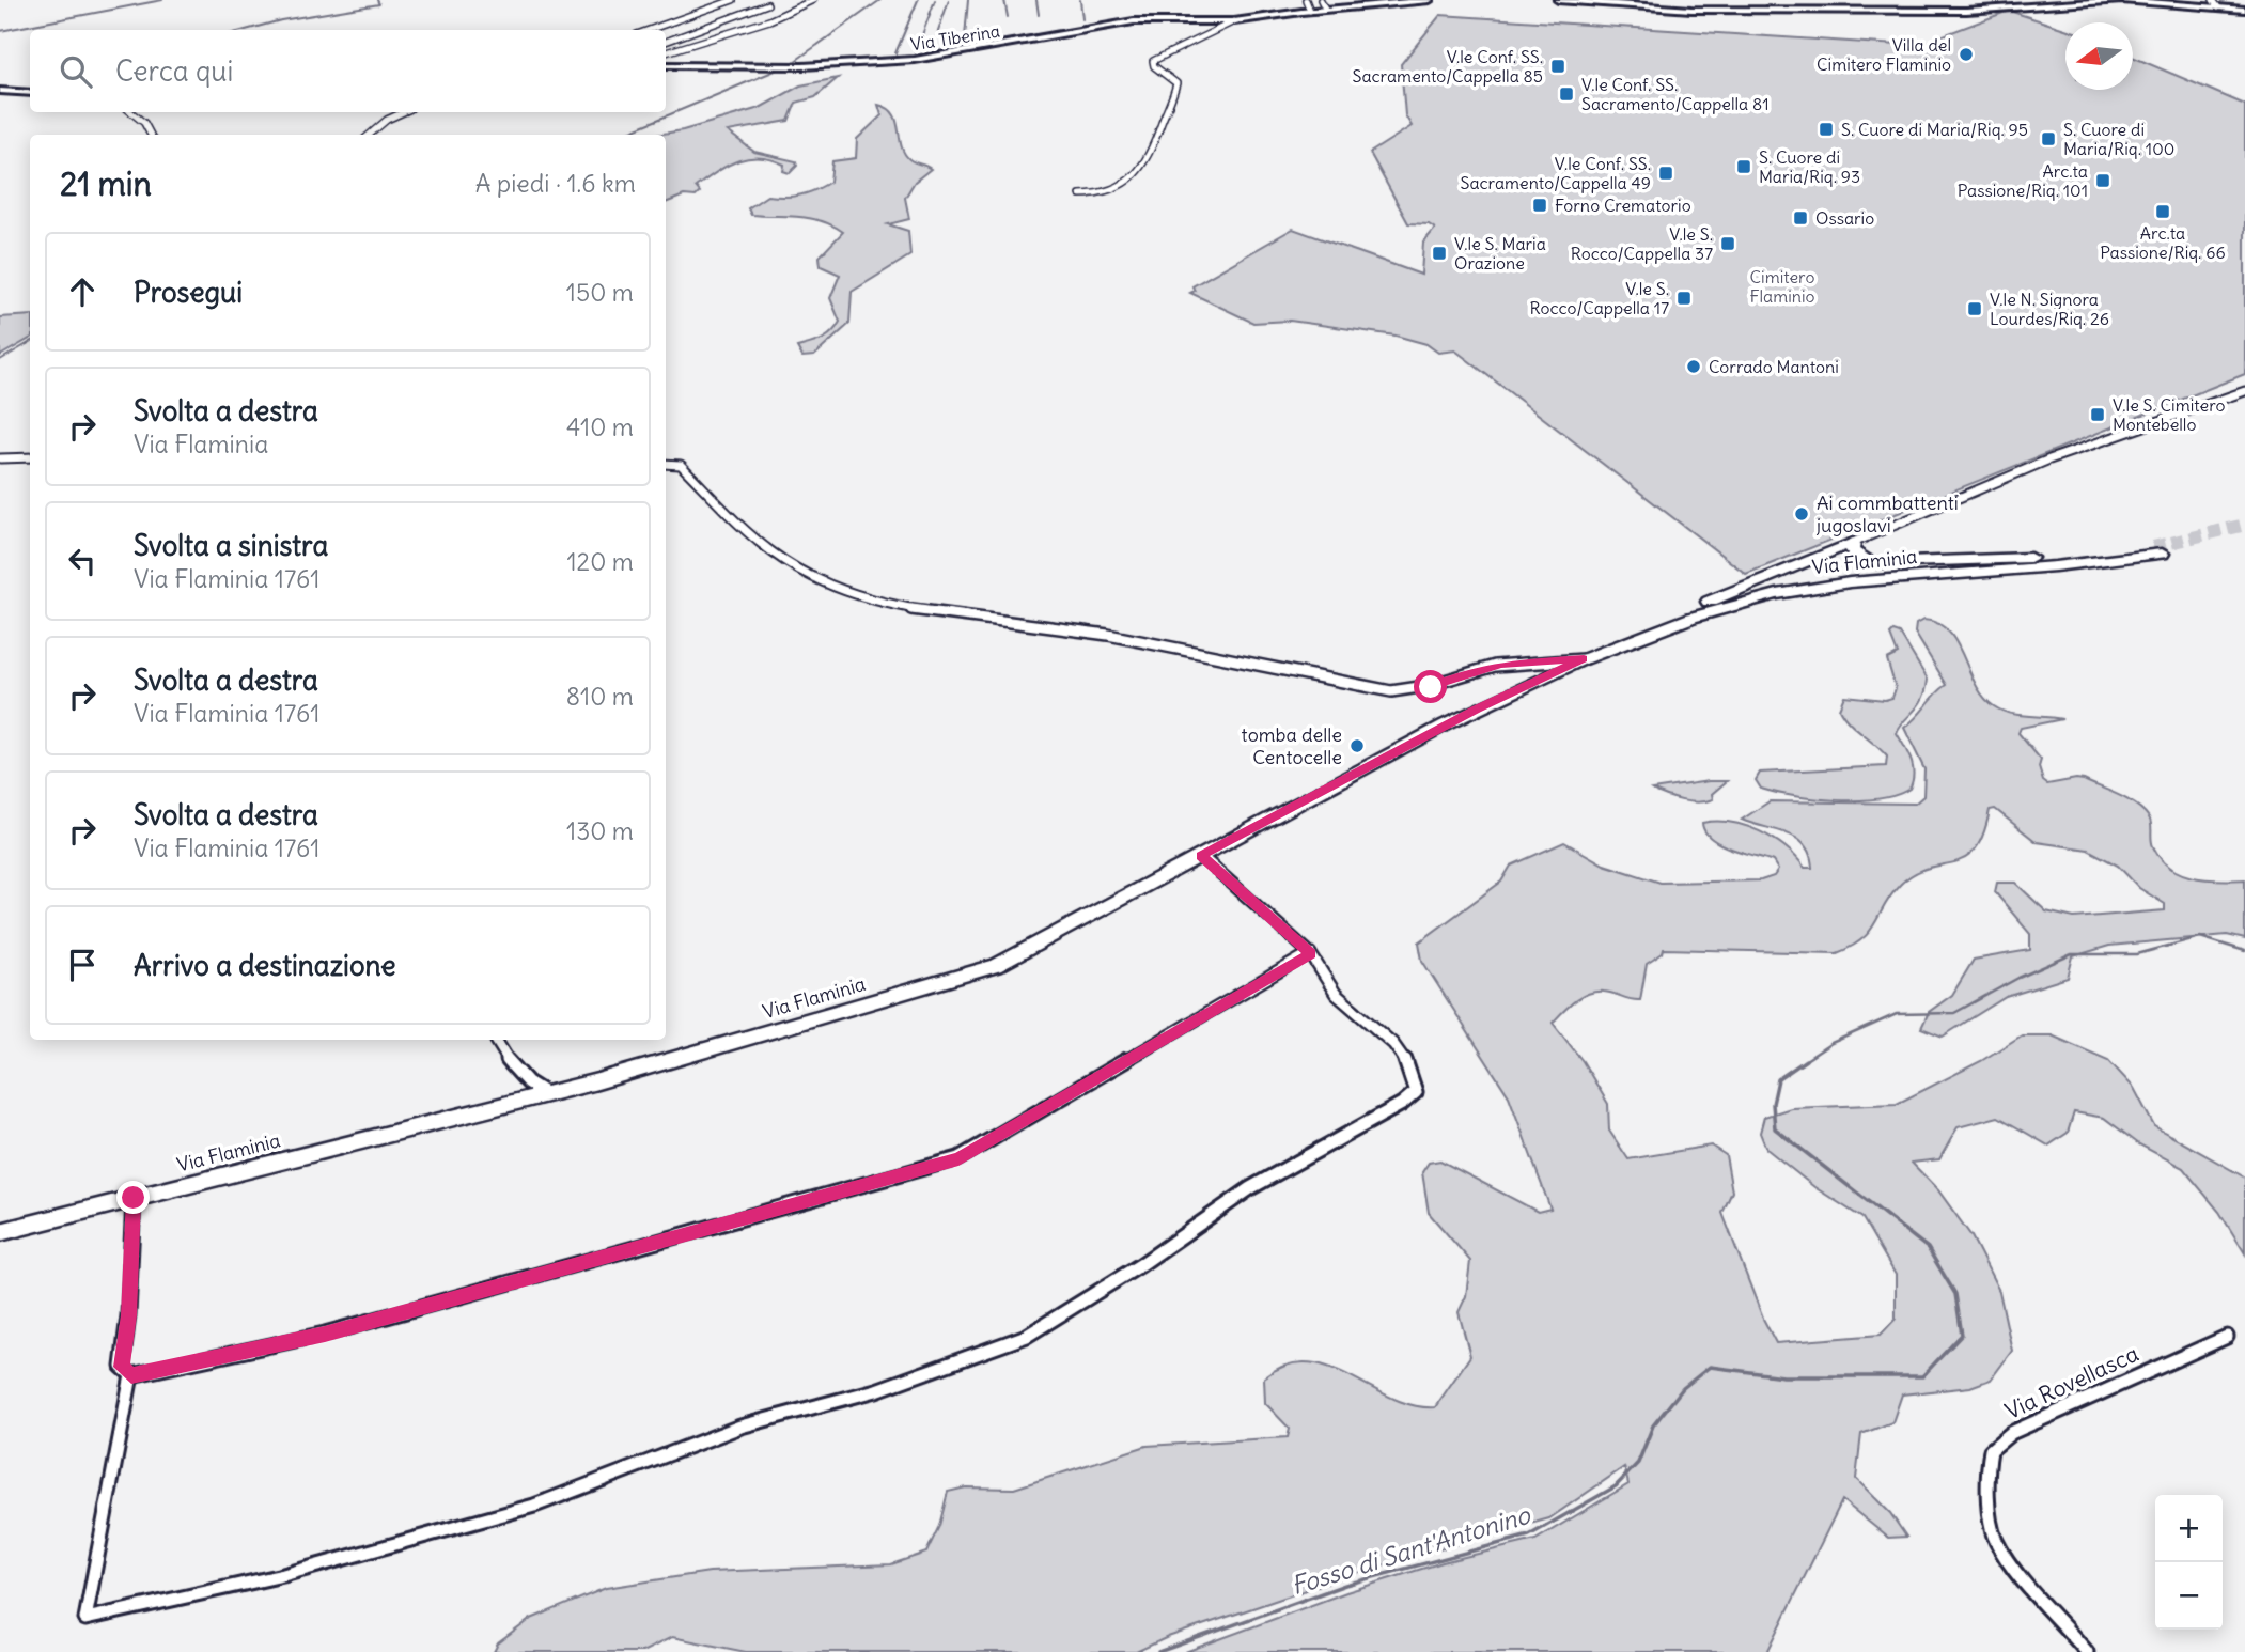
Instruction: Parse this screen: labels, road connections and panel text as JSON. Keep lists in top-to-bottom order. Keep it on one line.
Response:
{"streets":{"highway":["Via Flaminia"],"main road":["Via Tiberina"],"street":["Via Rovellasca"]},"water":["Fosso di Sant'Antonino"],"parks":["Cimitero Flaminio"],"places":{"other":["Villa del Cimitero Flaminio","Corrado Mantoni","Ai commbattenti jugoslavi","tomba delle Centocelle"],"transit":["V.le Conf. SS. Sacramento/Cappella 85","V.le Conf. SS. Sacramento/Cappella 81","S. Cuore di Maria/Riq. 95","S. Cuore di Maria/Riq. 100","S. Cuore di Maria/Riq. 93","V.le Conf. SS. Sacramento/Cappella 49","Arc.ta Passione/Riq. 101","Forno Crematorio","Arc.ta Passione/Riq. 66","Ossario","V.le S. Rocco/Cappella 37","V.le S. Maria Orazione","V.le S. Rocco/Cappella 17","V.le N. Signora Lourdes/Riq. 26","V.le S. Cimitero Montebello"]},"north":"left","page":{"search":"Cerca qui","heading":["21 min","A piedi · 1.6 km"],"list":[["Prosegui","150 m"],["Svolta a destra","Via Flaminia","410 m"],["Svolta a sinistra","Via Flaminia 1761","120 m"],["Svolta a destra","Via Flaminia 1761","810 m"],["Svolta a destra","Via Flaminia 1761","130 m"],"Arrivo a destinazione"],"map_buttons":["+","−"]}}
